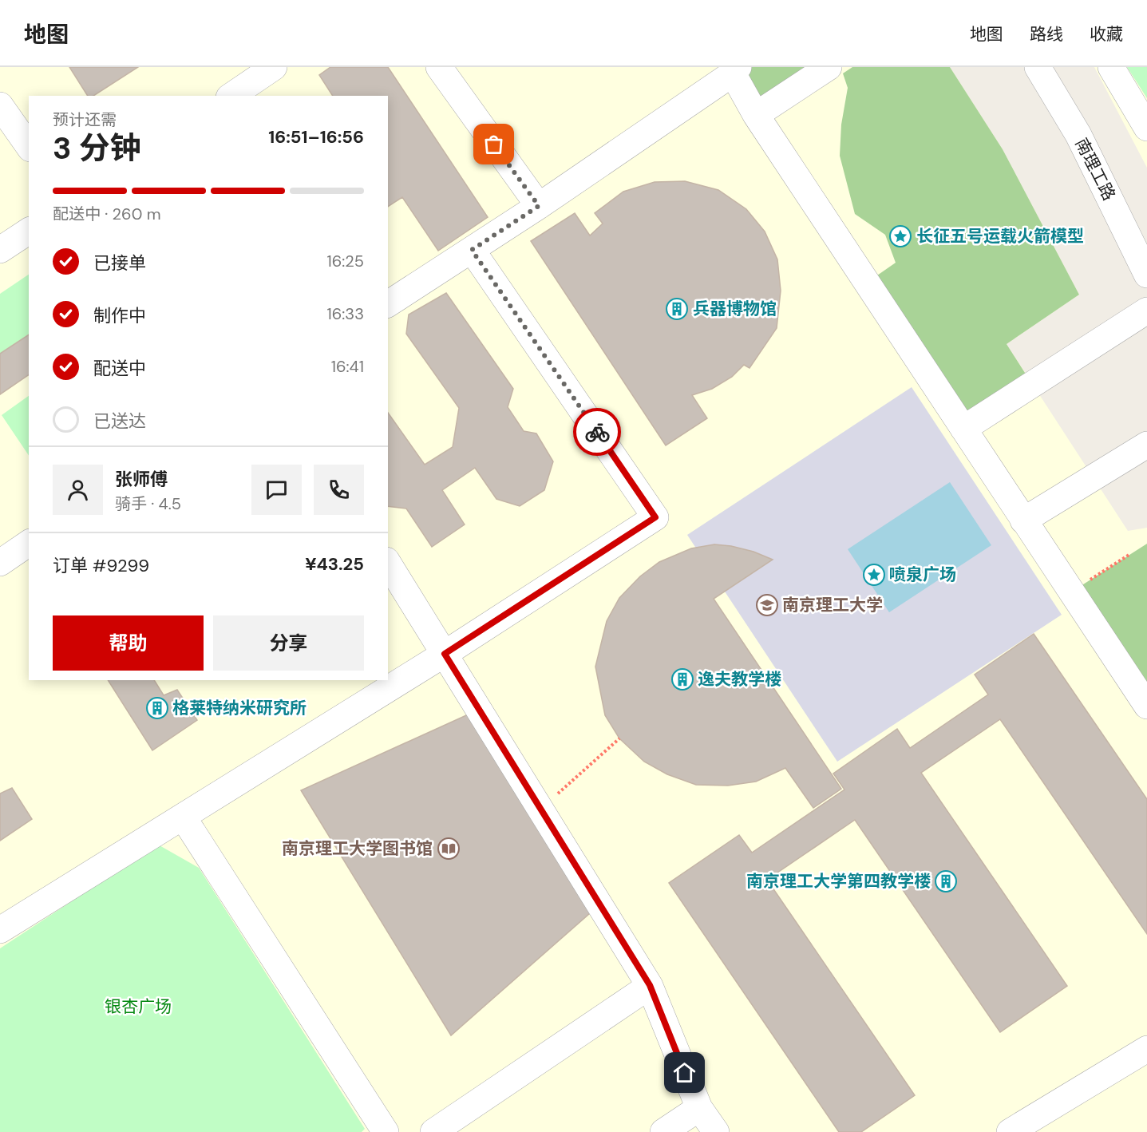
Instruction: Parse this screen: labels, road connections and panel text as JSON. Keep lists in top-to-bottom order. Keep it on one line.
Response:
{"streets":{"street":["南理工路"]},"parks":["银杏广场"],"places":{"place":["长征五号运载火箭模型","喷泉广场"],"building":["兵器博物馆","逸夫教学楼","格莱特纳米研究所","南京理工大学第四教学楼"],"school or university":["南京理工大学"],"library":["南京理工大学图书馆"]},"page":{"header":"地图","nav":["地图","路线","收藏"],"heading":["3 分钟","预计还需","16:51–16:56"],"panel":["张师傅","骑手 · 4.5","订单 #9299","¥43.25"],"bar":"配送中 · 260 m","list":[["已接单","16:25"],["制作中","16:33"],["配送中","16:41"],"已送达"],"buttons":["帮助","分享"]}}
